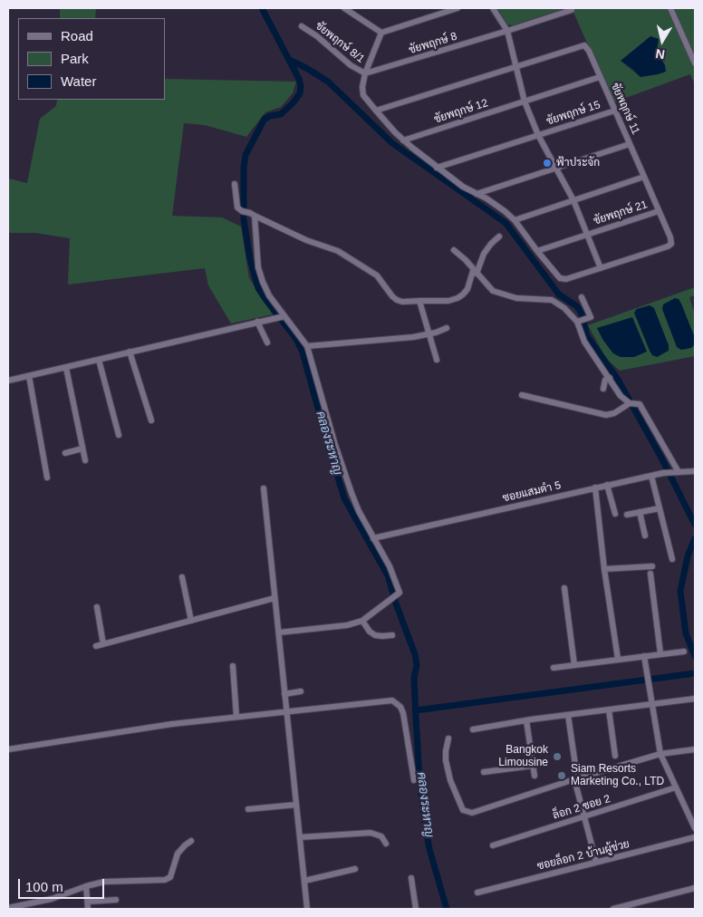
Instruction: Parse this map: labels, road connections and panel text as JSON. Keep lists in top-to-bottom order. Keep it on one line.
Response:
{"streets":{"street":["ชัยพฤกษ์ 8/1","ชัยพฤกษ์ 8","ชัยพฤกษ์ 11","ชัยพฤกษ์ 12","ชัยพฤกษ์ 15","ชัยพฤกษ์ 21","ซอยแสมดำ 5","ล็อก 2 ซอย 2","ซอยล็อก 2 บ้านผู้ช่วย"]},"crossings":[["ชัยพฤกษ์ 8/1","ชัยพฤกษ์ 8"],["ชัยพฤกษ์ 11","ชัยพฤกษ์ 12"],["ชัยพฤกษ์ 11","ชัยพฤกษ์ 15"],["ชัยพฤกษ์ 11","ชัยพฤกษ์ 21"]],"water":["คลองระหาญ"],"places":["ฟ้าประจัก","Bangkok Limousine","Siam Resorts Marketing Co., LTD"],"legend":["Road","Park","Water"],"scale_bar":"100 m","north":"bottom"}
